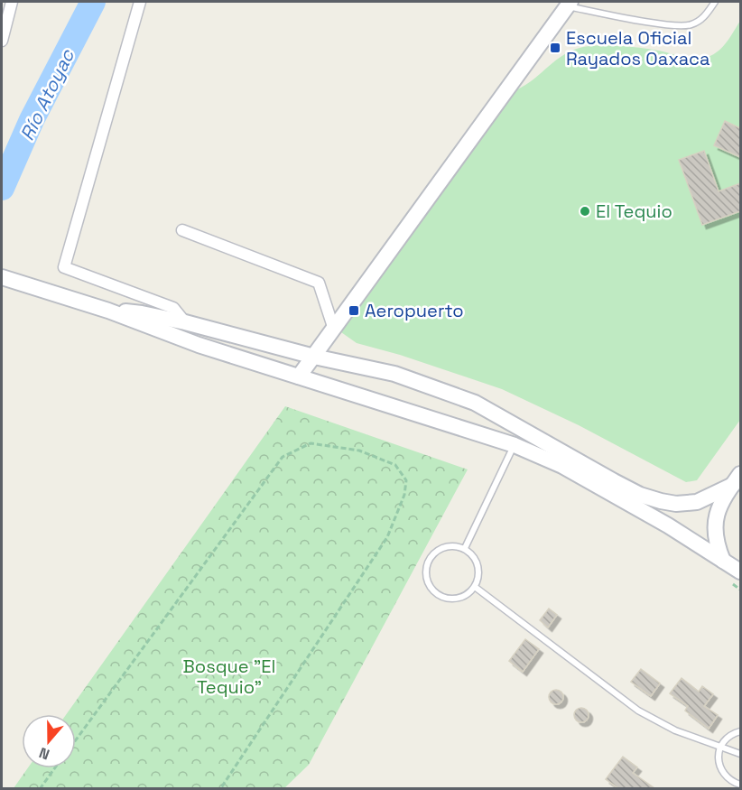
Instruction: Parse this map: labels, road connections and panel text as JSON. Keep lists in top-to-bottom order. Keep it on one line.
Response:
{"water":["Río Atoyac"],"parks":["Bosque \"El Tequio\""],"places":{"transit":["Escuela Oficial Rayados Oaxaca","Aeropuerto"],"other":["El Tequio"]},"north":"bottom"}
